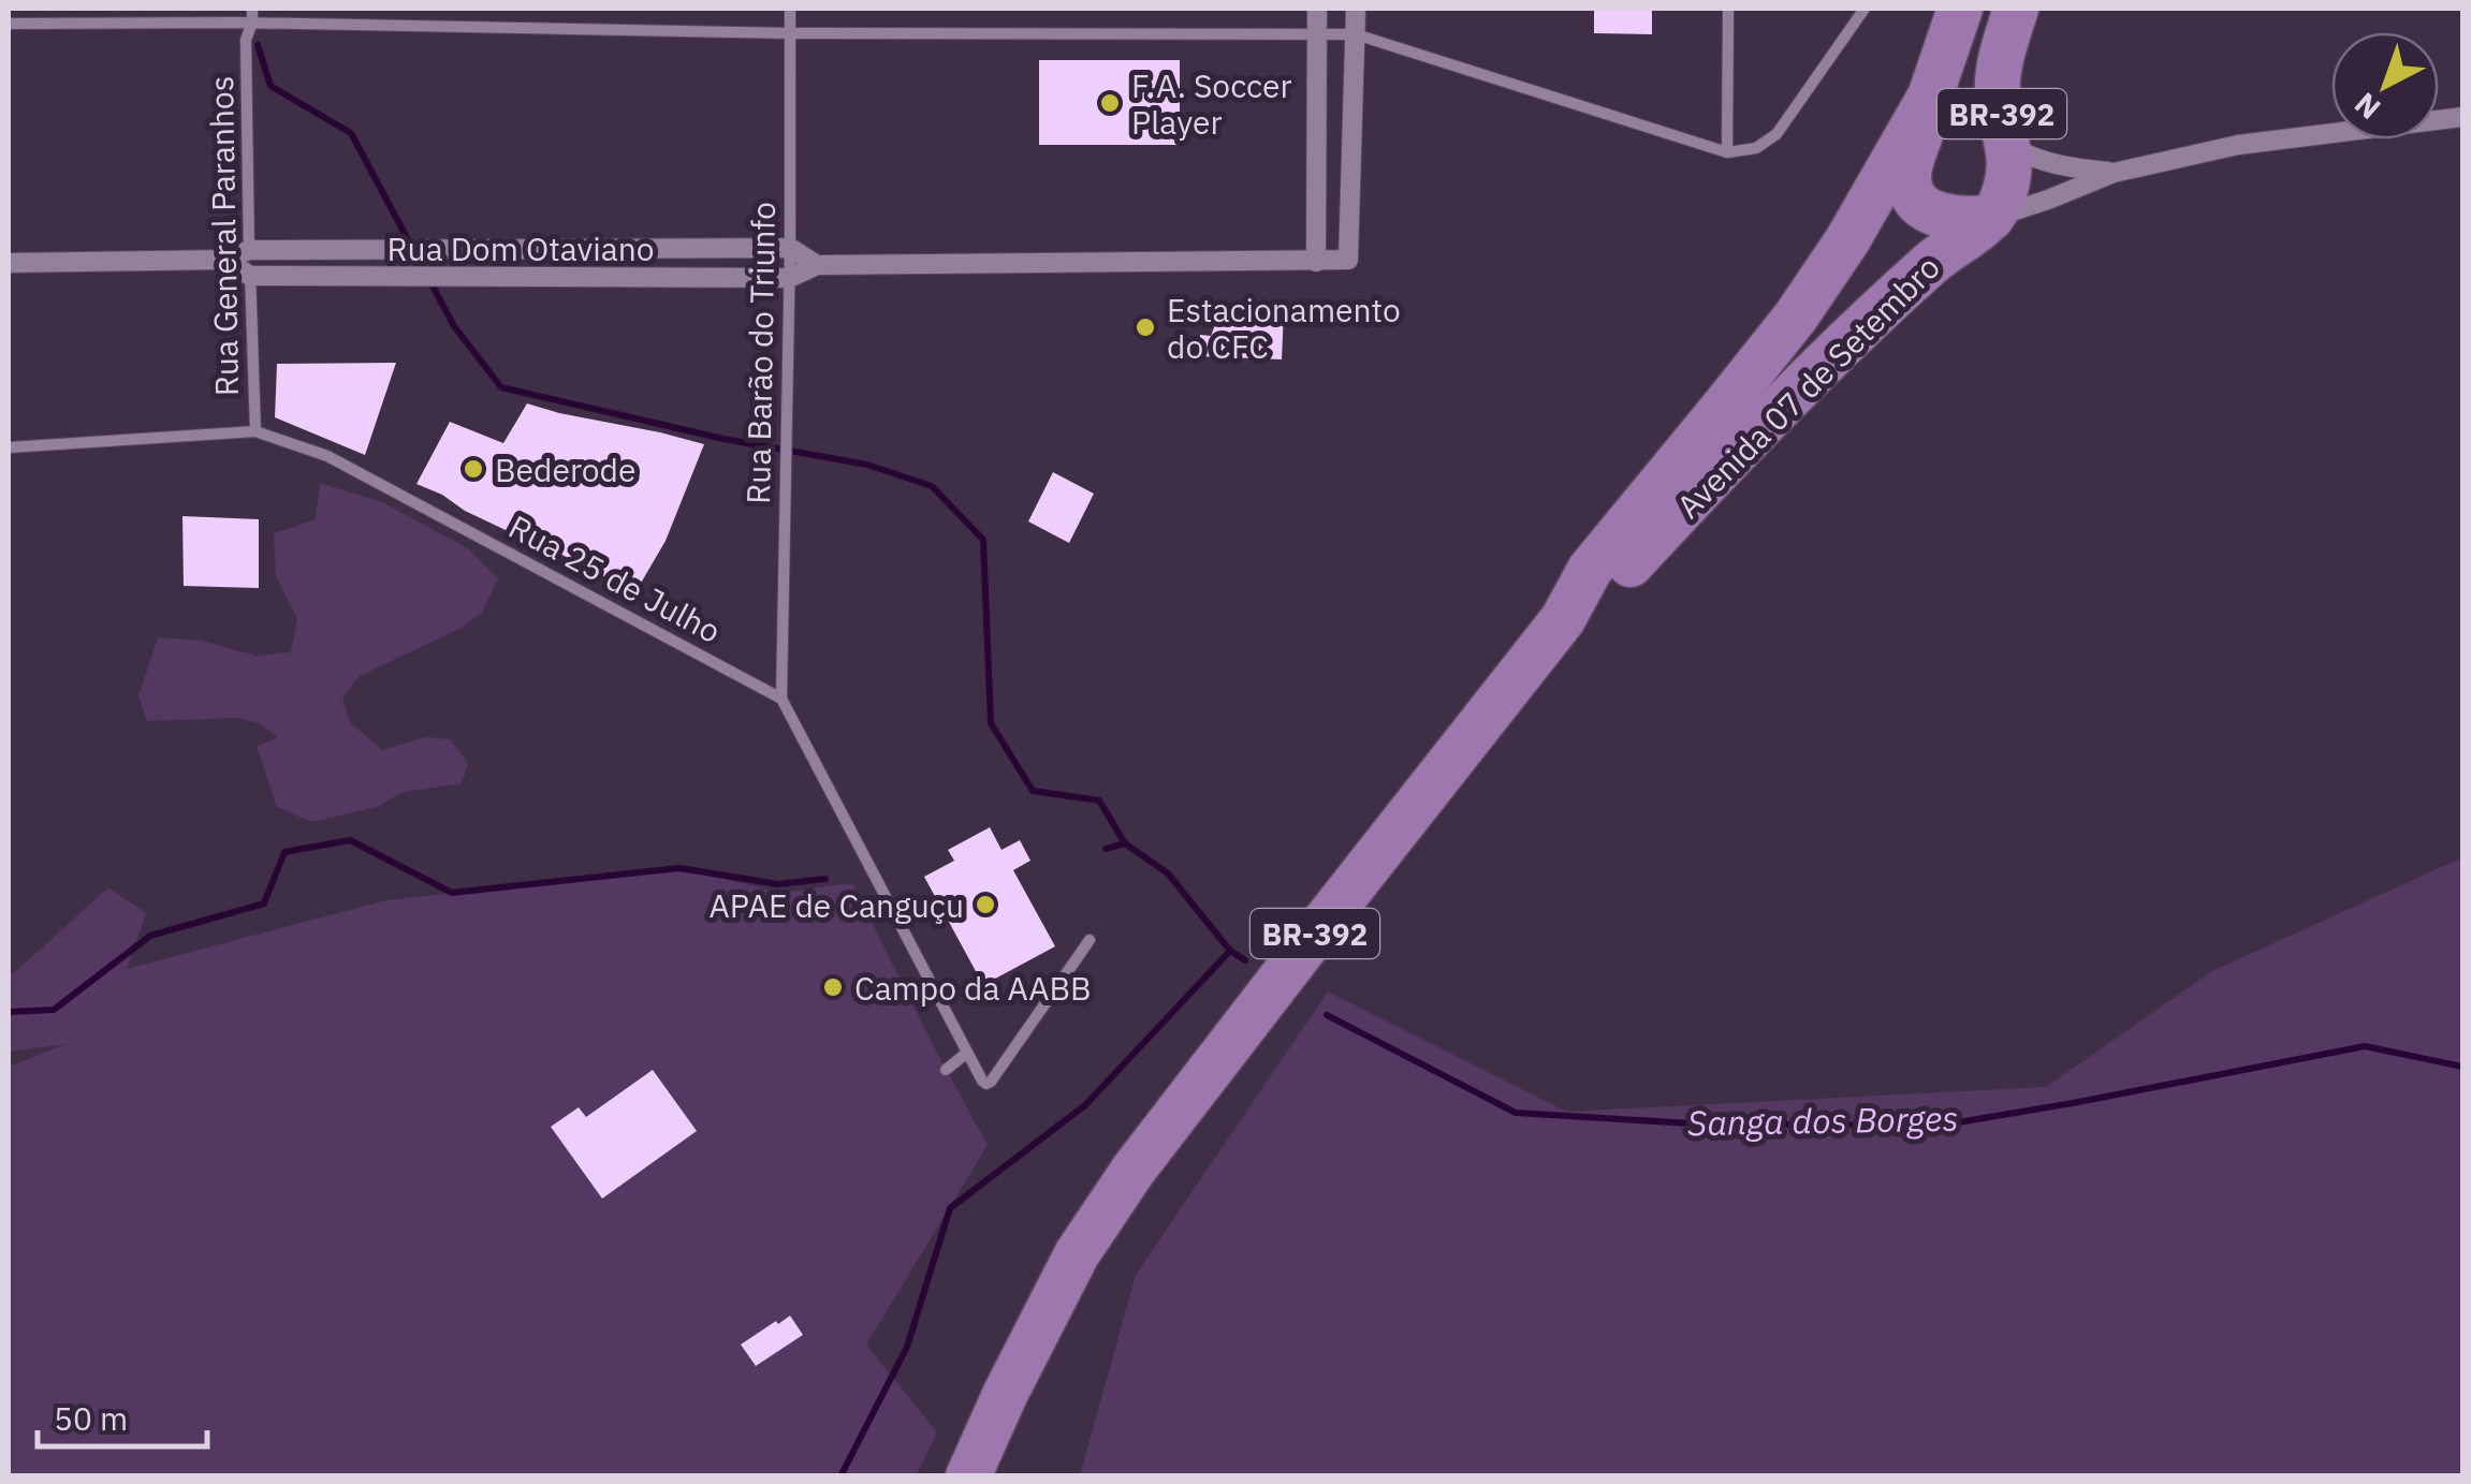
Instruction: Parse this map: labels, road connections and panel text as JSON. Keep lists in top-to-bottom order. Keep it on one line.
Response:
{"streets":{"highway":["BR-392","Avenida 07 de Setembro"],"street":["Rua General Paranhos","Rua Dom Otaviano","Rua Barão do Triunfo","Rua 25 de Julho"]},"crossings":[["BR-392","Avenida 07 de Setembro"],["Rua General Paranhos","Rua Dom Otaviano"],["Rua General Paranhos","Rua 25 de Julho"],["Rua Dom Otaviano","Rua Barão do Triunfo"],["Rua Barão do Triunfo","Rua 25 de Julho"]],"water":["Sanga dos Borges"],"places":["F.A. Soccer Player","Estacionamento do CFC","Bederode","APAE de Canguçu","Campo da AABB"],"scale_bar":"50 m","north":"bottom left"}
